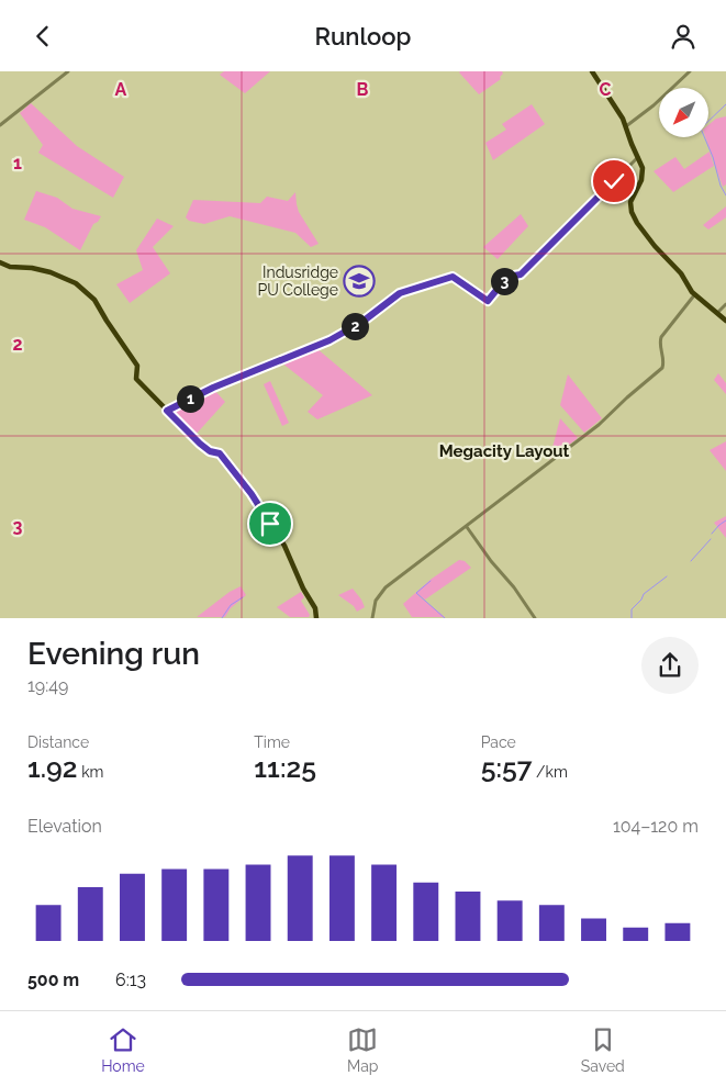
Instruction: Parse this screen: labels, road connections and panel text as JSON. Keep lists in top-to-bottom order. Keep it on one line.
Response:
{"districts":["Megacity Layout"],"places":{"school or university":["Indusridge PU College"]},"north":"bottom left","page":{"header":"Runloop","pins":["3","2","1"],"heading":["Evening run","19:49"],"stats":[["Distance","1.92 km"],["Time","11:25"],["Pace","5:57 /km"]],"chart":["Elevation","104–120 m"],"list":[{"name":"500 m","note":"6:13"}],"tabs":["Home","Map","Saved"]},"grid":{"columns":["A","B","C"],"rows":["1","2","3"]}}
